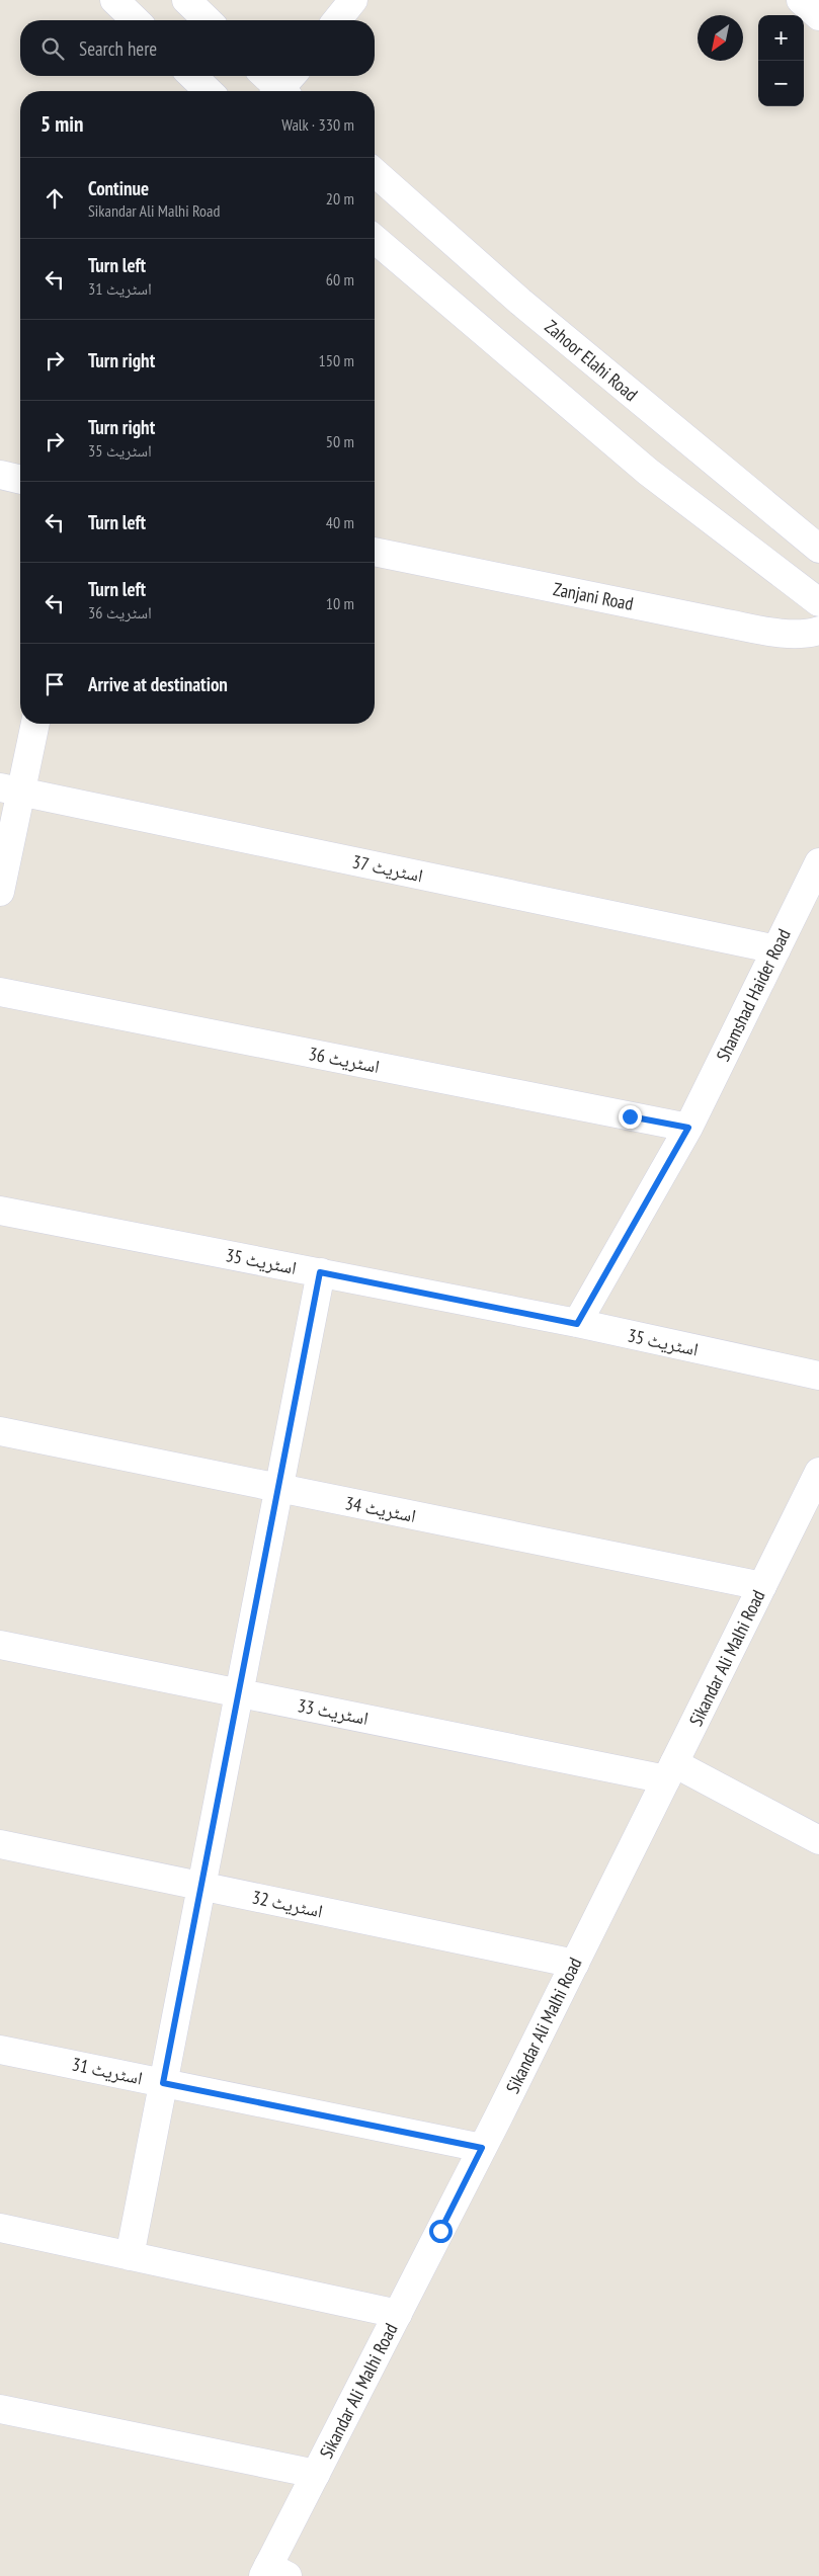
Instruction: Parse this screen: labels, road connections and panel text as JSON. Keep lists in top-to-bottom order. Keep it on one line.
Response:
{"streets":{"street":["Zahoor Elahi Road","Zanjani Road","اسٹریٹ 37","Shamshad Haider Road","اسٹریٹ 36","اسٹریٹ 35","اسٹریٹ 34","Sikandar Ali Malhi Road","اسٹریٹ 33","اسٹریٹ 32","اسٹریٹ 31"]},"crossings":[["اسٹریٹ 37","Shamshad Haider Road"],["Shamshad Haider Road","اسٹریٹ 36"],["Shamshad Haider Road","اسٹریٹ 35"],["اسٹریٹ 34","Sikandar Ali Malhi Road"],["Sikandar Ali Malhi Road","اسٹریٹ 33"],["Sikandar Ali Malhi Road","اسٹریٹ 32"],["Sikandar Ali Malhi Road","اسٹریٹ 31"]],"north":"bottom left","page":{"map_buttons":["+","−"],"search":"Search here","heading":["5 min","Walk · 330 m"],"list":[["Continue","Sikandar Ali Malhi Road","20 m"],["Turn left","اسٹریٹ 31","60 m"],["Turn right","150 m"],["Turn right","اسٹریٹ 35","50 m"],["Turn left","40 m"],["Turn left","اسٹریٹ 36","10 m"],"Arrive at destination"]}}
